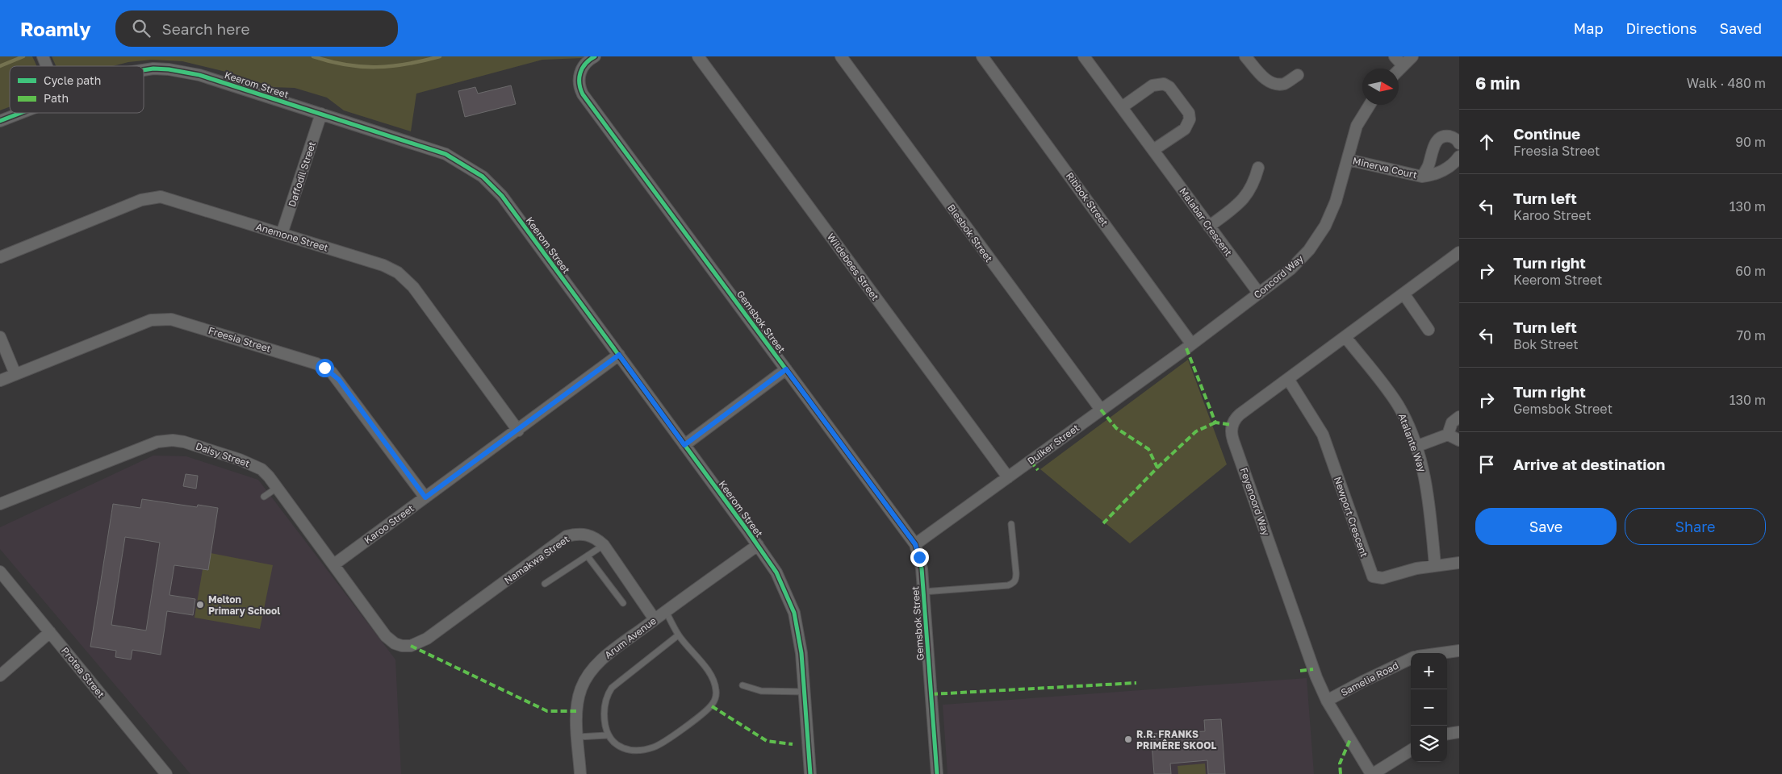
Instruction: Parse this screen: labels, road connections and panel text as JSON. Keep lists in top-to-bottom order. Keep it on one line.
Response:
{"streets":{"street":["Keerom Street","Minerva Court","Daffodil Street","Ribbok Street","Malabar Crescent","Blesbok Street","Anemone Street","Wildebees Street","Concord Way","Gemsbok Street","Freesia Street","Atalante Way","Duiker Street","Daisy Street","Feyenoord Way","Newport Crescent","Karoo Street","Namakwa Street","Arum Avenue","Protea Street","Samelia Road"]},"crossings":[["Keerom Street","Daffodil Street"],["Keerom Street","Karoo Street"],["Keerom Street","Arum Avenue"],["Minerva Court","Concord Way"],["Daffodil Street","Anemone Street"],["Ribbok Street","Concord Way"],["Ribbok Street","Duiker Street"],["Malabar Crescent","Concord Way"],["Blesbok Street","Duiker Street"],["Anemone Street","Karoo Street"],["Wildebees Street","Duiker Street"],["Concord Way","Duiker Street"],["Gemsbok Street","Duiker Street"],["Freesia Street","Karoo Street"],["Atalante Way","Feyenoord Way"],["Atalante Way","Newport Crescent"],["Daisy Street","Karoo Street"],["Daisy Street","Namakwa Street"],["Feyenoord Way","Newport Crescent"],["Feyenoord Way","Samelia Road"],["Namakwa Street","Arum Avenue"]],"places":["Melton Primary School","R.R. FRANKS PRIMÊRE SKOOL"],"legend":["Cycle path","Path"],"north":"right","page":{"header":"Roamly","search":"Search here","nav":["Map","Directions","Saved"],"heading":["6 min","Walk · 480 m"],"list":[["Continue","Freesia Street","90 m"],["Turn left","Karoo Street","130 m"],["Turn right","Keerom Street","60 m"],["Turn left","Bok Street","70 m"],["Turn right","Gemsbok Street","130 m"],"Arrive at destination"],"buttons":["Save","Share"],"map_buttons":["+","−"]}}
